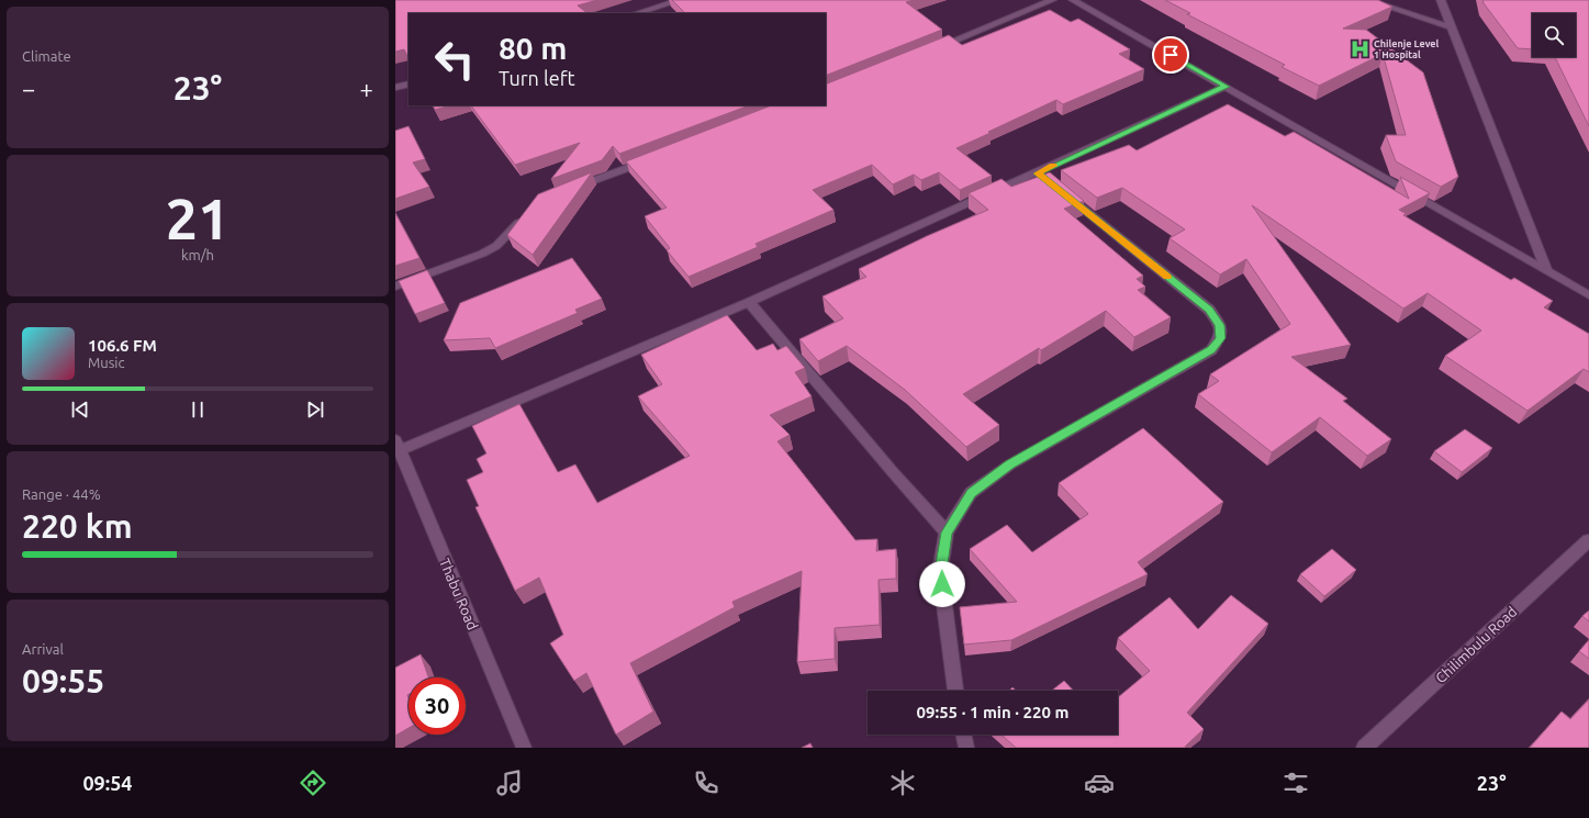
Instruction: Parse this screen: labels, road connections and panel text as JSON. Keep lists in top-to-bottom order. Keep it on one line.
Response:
{"streets":{"street":["Thabu Road","Chilimbulu Road"]},"places":{"hospital":["Chilenje Level 1 Hospital"]},"page":{"tile":["Climate",["21","km/h"],["Range · 44%","220 km"],["Arrival","09:55"]],"turn":["80 m","Turn left"],"heat":["−","23°","+"],"song":["106.6 FM","Music"],"limit":"30","trip":"09:55 · 1 min · 220 m","tabs":["09:54","23°"]}}
